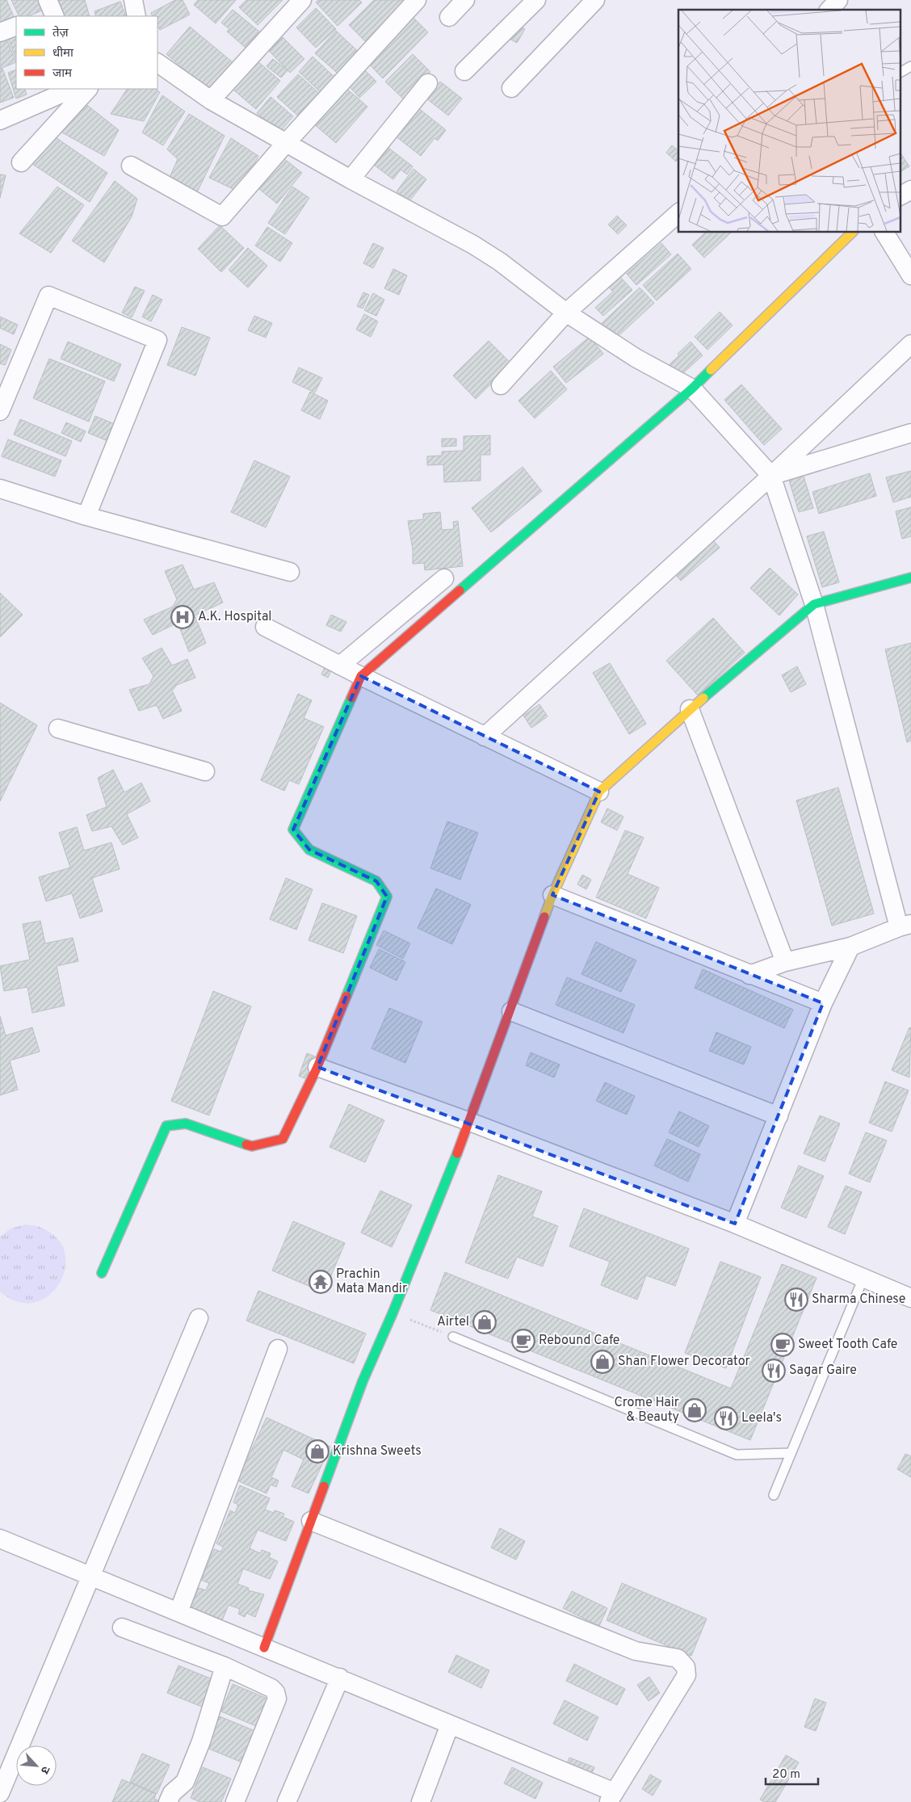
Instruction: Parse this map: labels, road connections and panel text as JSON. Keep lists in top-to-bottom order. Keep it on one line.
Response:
{"places":{"hospital":["A.K. Hospital"],"temple":["Prachin Mata Mandir"],"restaurant":["Sharma Chinese","Sagar Gaire","Leela's"],"shop":["Airtel","Shan Flower Decorator","Crome Hair & Beauty","Krishna Sweets"],"cafe":["Rebound Cafe","Sweet Tooth Cafe"]},"legend":["तेज़","धीमा","जाम"],"scale_bar":"20 m","north":"bottom right"}
